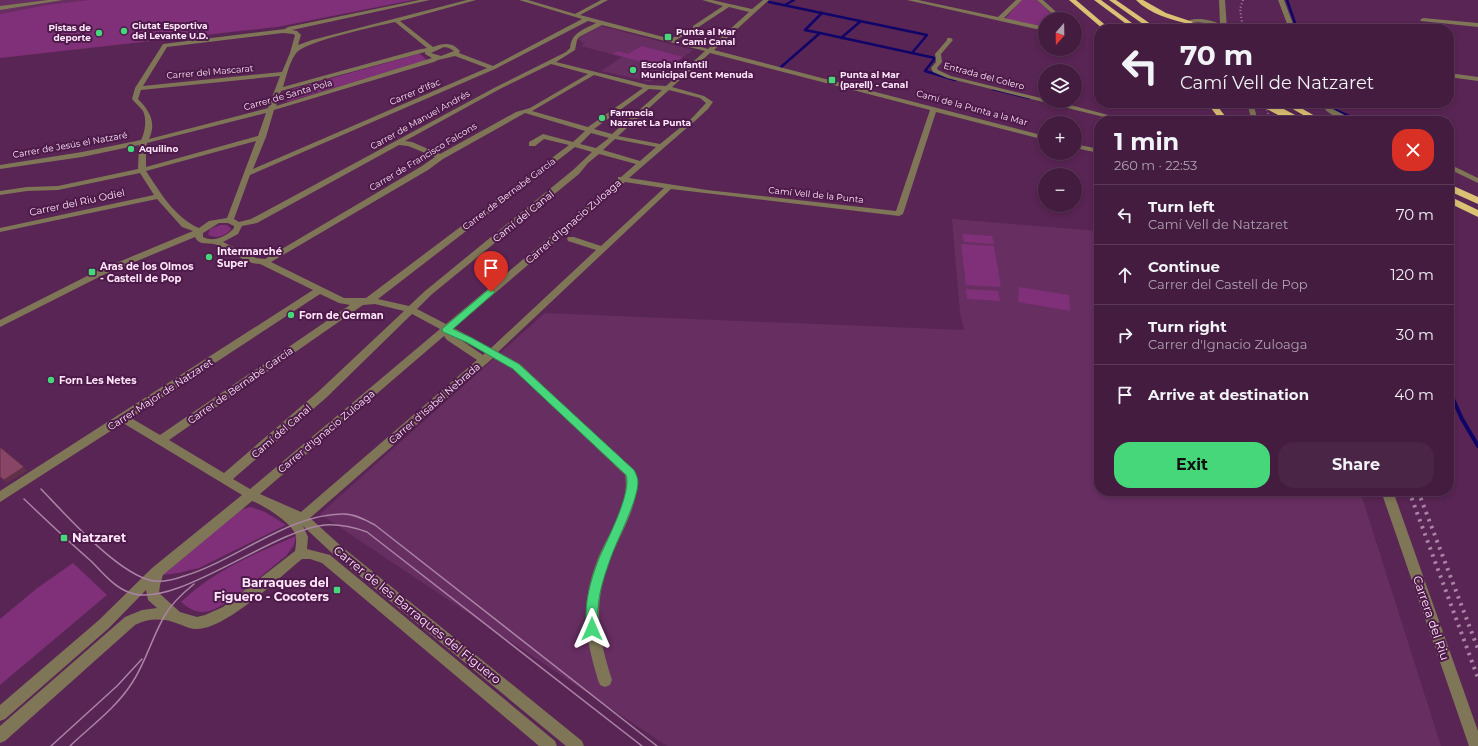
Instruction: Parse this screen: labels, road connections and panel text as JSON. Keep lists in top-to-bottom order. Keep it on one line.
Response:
{"streets":{"street":["Carrer del Mascarat","Entrada del Colero","Carrer d'Ifac","Carrer de Santa Pola","Camí de la Punta a la Mar","Carrer de Manuel Andrés","Carrer de Jesús el Natzaré","Carrer de Francisco Falcons","Carrer de Bernabé García","Camí Vell de la Punta","Carrer del Riu Odiel","Camí del Canal","Carrer d'Ignacio Zuloaga","Carrer Major de Natzaret","Carrer d'Isabel Nebrada","Carrer de les Barraques del Figuero","Carrera del Riu"]},"crossings":[["Carrer d'Ifac","Camí de la Punta a la Mar"],["Carrer de Santa Pola","Carrer de Jesús el Natzaré"],["Camí de la Punta a la Mar","Carrer de Manuel Andrés"],["Camí de la Punta a la Mar","Camí Vell de la Punta"],["Camí de la Punta a la Mar","Camí del Canal"],["Carrer de Bernabé García","Carrer de les Barraques del Figuero"],["Camí Vell de la Punta","Carrer d'Ignacio Zuloaga"],["Camí Vell de la Punta","Carrer d'Isabel Nebrada"],["Camí del Canal","Carrer d'Ignacio Zuloaga"],["Camí del Canal","Carrer de les Barraques del Figuero"],["Carrer d'Ignacio Zuloaga","Carrer de les Barraques del Figuero"],["Carrer Major de Natzaret","Carrer de les Barraques del Figuero"],["Carrer d'Isabel Nebrada","Carrer de les Barraques del Figuero"]],"places":{"other":["Ciutat Esportiva del Levante U.D.","Pistas de deporte","Escola Infantil Municipal Gent Menuda","Farmacia Nazaret La Punta","Aquilino","Intermarché Super","Forn de German","Forn Les Netes"],"transit":["Punta al Mar - Camí Canal","Punta al Mar (parell) - Canal","Aras de los Olmos - Castell de Pop","Natzaret","Barraques del Figuero - Cocoters"]},"north":"bottom","page":{"map_buttons":["+","−"],"turn":["70 m","Camí Vell de Natzaret"],"heading":["1 min","260 m · 22:53"],"list":[{"name":"Turn left","note":"Camí Vell de Natzaret","value":"70 m"},{"name":"Continue","note":"Carrer del Castell de Pop","value":"120 m"},{"name":"Turn right","note":"Carrer d'Ignacio Zuloaga","value":"30 m"},{"name":"Arrive at destination","value":"40 m"}],"buttons":["Exit","Share"]}}
